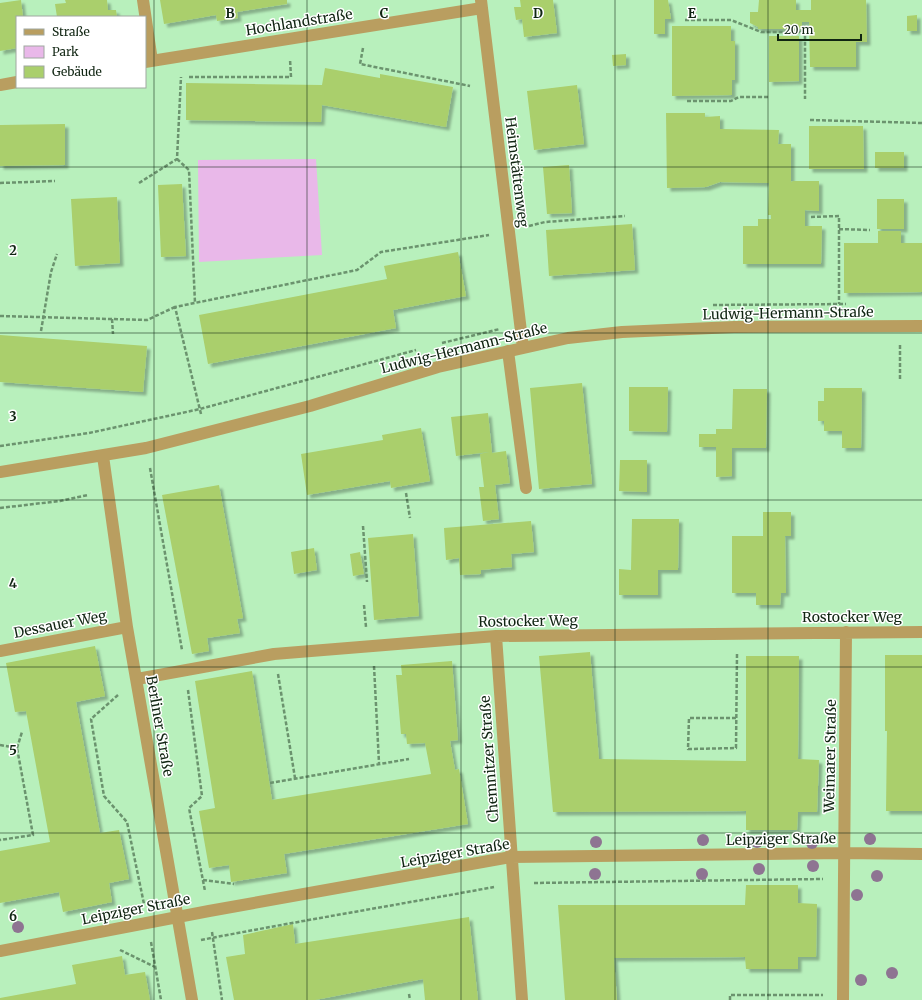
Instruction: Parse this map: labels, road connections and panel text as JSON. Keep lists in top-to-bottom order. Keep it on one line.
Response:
{"streets":{"street":["Hochlandstraße","Heimstättenweg","Ludwig-Hermann-Straße","Rostocker Weg","Dessauer Weg","Berliner Straße","Weimarer Straße","Chemnitzer Straße","Leipziger Straße"]},"crossings":[["Hochlandstraße","Heimstättenweg"],["Heimstättenweg","Ludwig-Hermann-Straße"],["Ludwig-Hermann-Straße","Berliner Straße"],["Rostocker Weg","Berliner Straße"],["Rostocker Weg","Weimarer Straße"],["Rostocker Weg","Chemnitzer Straße"],["Dessauer Weg","Berliner Straße"],["Berliner Straße","Leipziger Straße"],["Weimarer Straße","Leipziger Straße"],["Chemnitzer Straße","Leipziger Straße"]],"legend":["Straße","Park","Gebäude"],"scale_bar":"20 m","grid":{"columns":["B","C","D","E"],"rows":["2","3","4","5","6"]}}
